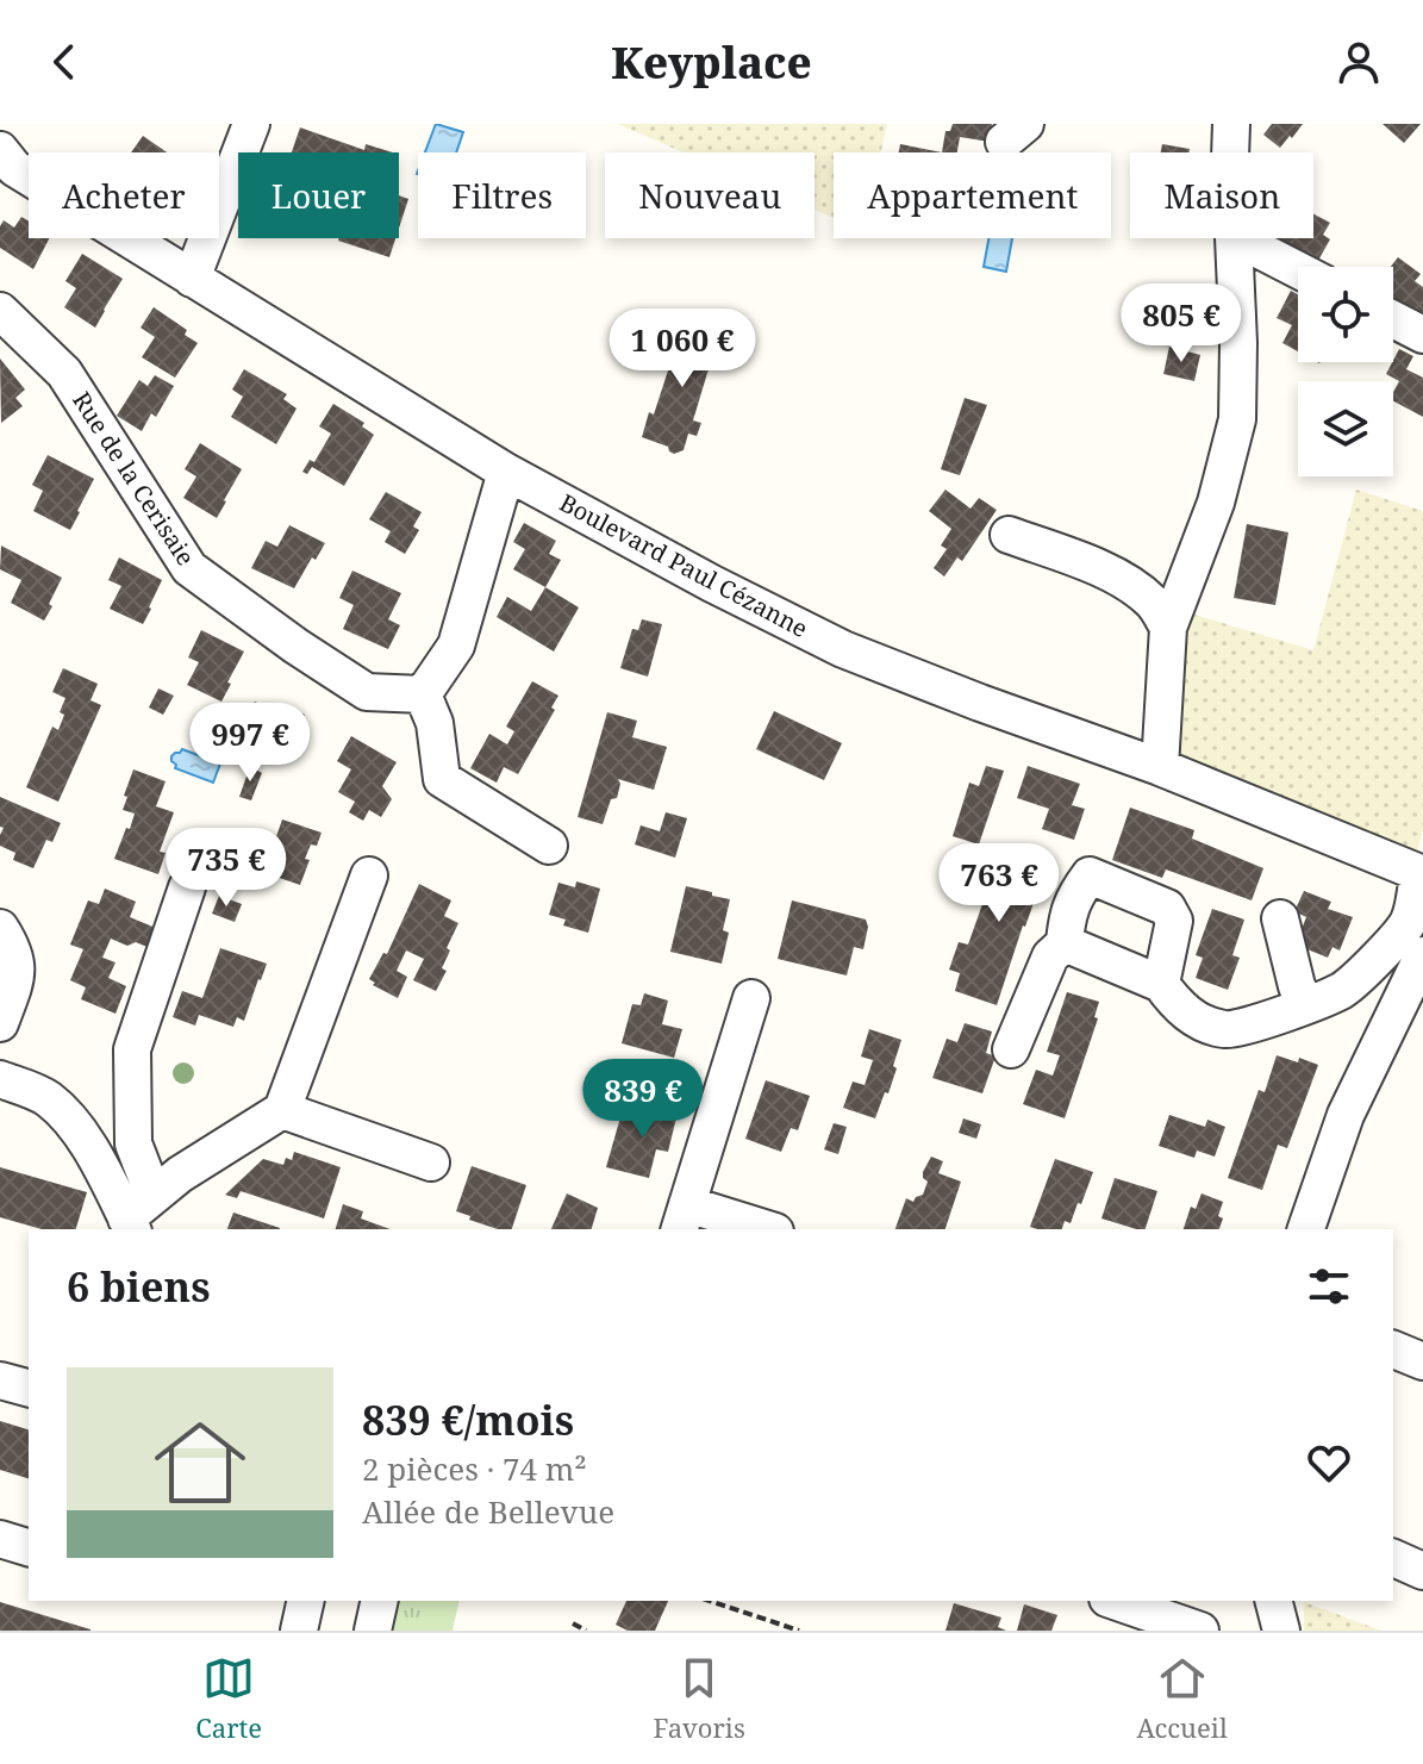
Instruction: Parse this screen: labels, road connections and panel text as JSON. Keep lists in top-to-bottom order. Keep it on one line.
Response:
{"streets":{"street":["Rue de la Cerisaie","Boulevard Paul Cézanne"]},"page":{"header":"Keyplace","chip":["Acheter","Louer","Filtres","Nouveau","Appartement","Maison"],"price":["805 €","1 060 €","997 €","735 €","763 €","839 €"],"heading":"6 biens","list":[{"name":"839 €/mois","note":"2 pièces · 74 m² · Allée de Bellevue"}],"tabs":["Carte","Favoris","Accueil"]}}
